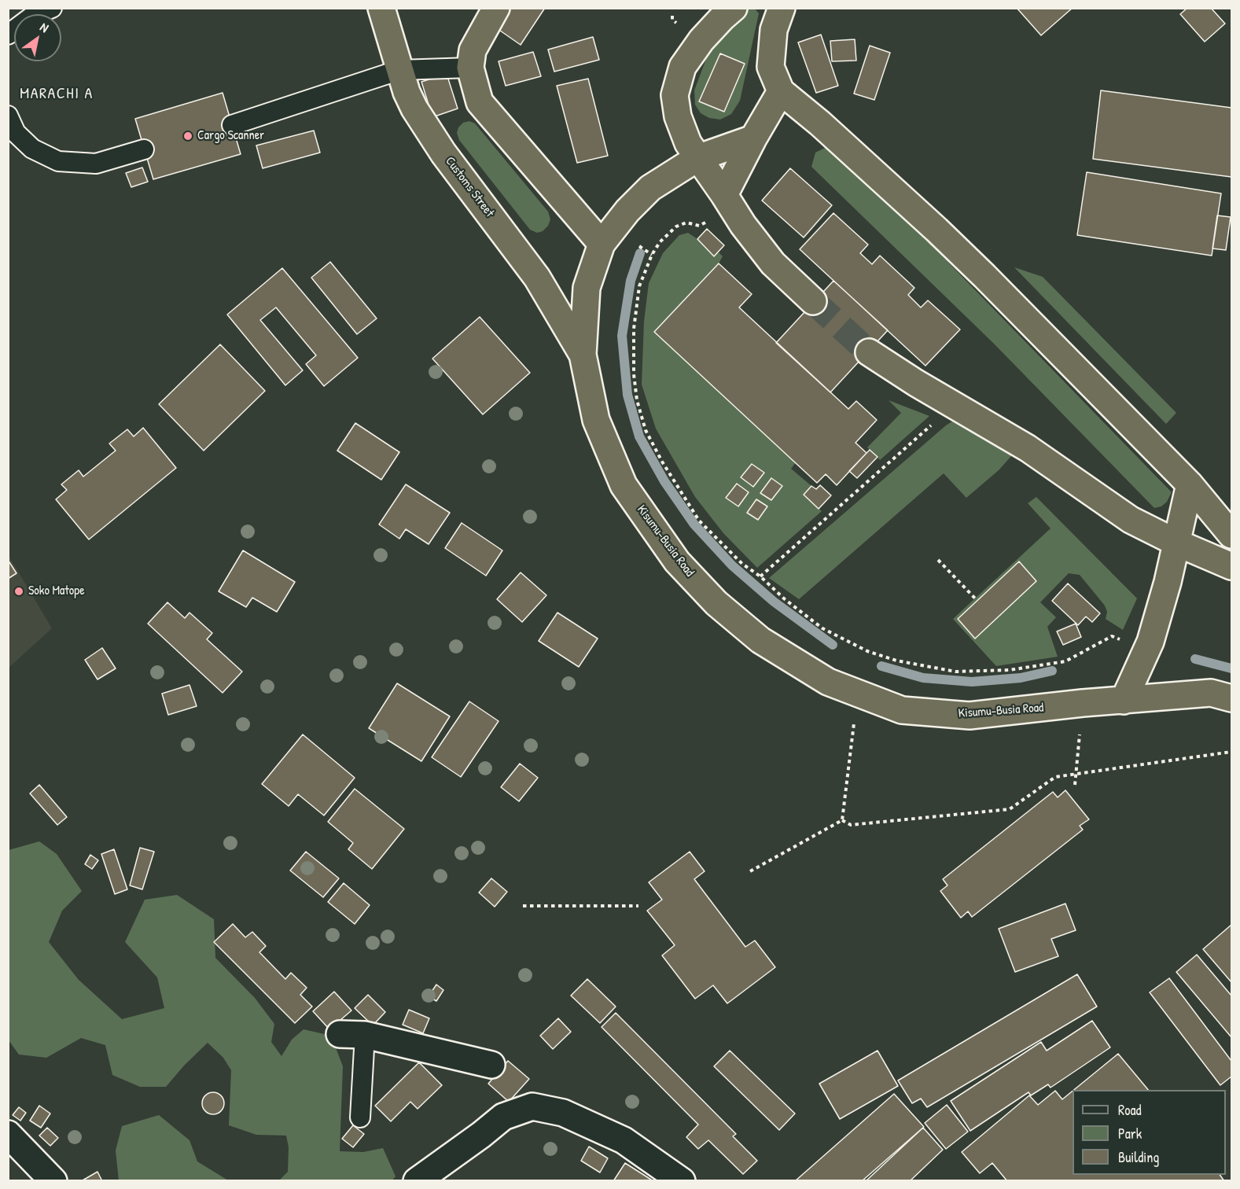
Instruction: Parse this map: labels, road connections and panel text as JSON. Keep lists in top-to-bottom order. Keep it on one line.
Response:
{"streets":{"highway":["Customs Street","Kisumu-Busia Road"]},"crossings":[["Customs Street","Kisumu-Busia Road"]],"districts":["MARACHI A"],"places":["Cargo Scanner","Soko Matope"],"legend":["Road","Park","Building"],"north":"top right"}
